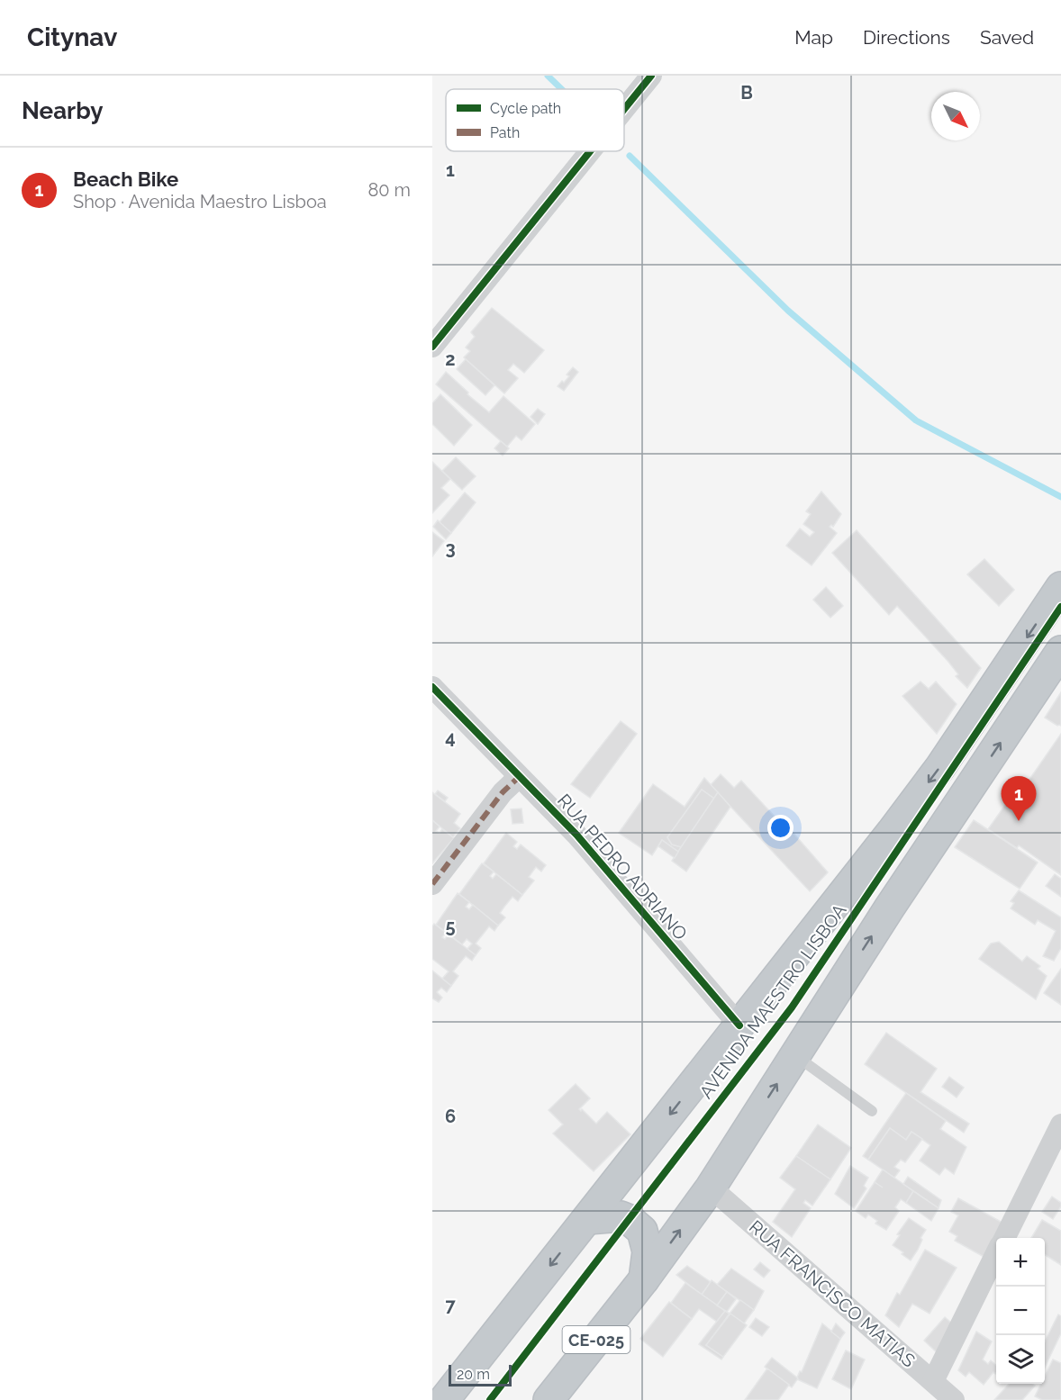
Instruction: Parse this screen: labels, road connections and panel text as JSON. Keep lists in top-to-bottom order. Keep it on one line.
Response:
{"streets":{"highway":["AVENIDA MAESTRO LISBOA","CE-025"],"street":["RUA PEDRO ADRIANO","RUA FRANCISCO MATIAS"]},"crossings":[["RUA PEDRO ADRIANO","AVENIDA MAESTRO LISBOA"],["RUA FRANCISCO MATIAS","CE-025"]],"legend":["Cycle path","Path"],"scale_bar":"20 m","north":"bottom right","page":{"header":"Citynav","nav":["Map","Directions","Saved"],"heading":"Nearby","list":[{"mark":"1","name":"Beach Bike","note":"Shop · Avenida Maestro Lisboa","value":"80 m"}],"pins":"1","map_buttons":["+","−"],"scale":"20 m"},"grid":{"columns":["B"],"rows":["1","2","3","4","5","6","7"]}}
